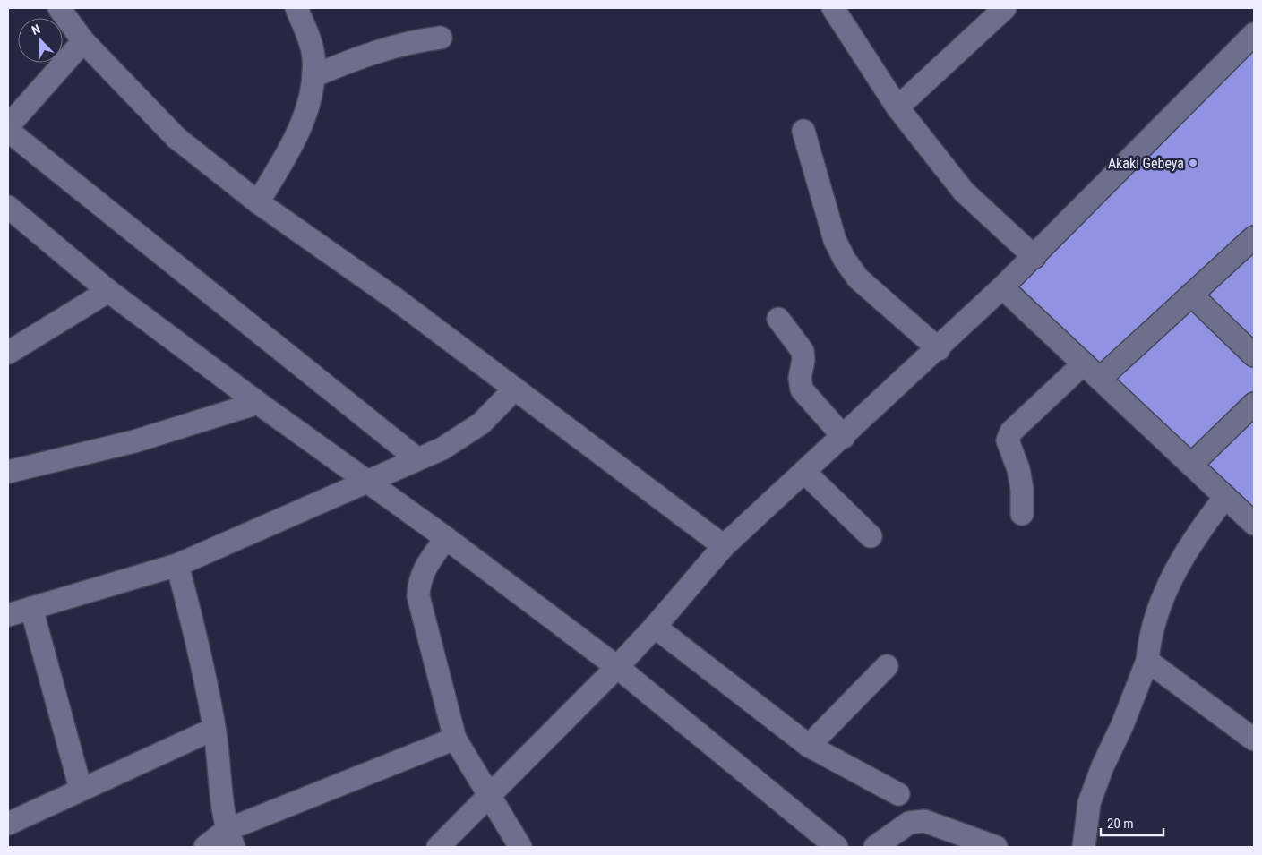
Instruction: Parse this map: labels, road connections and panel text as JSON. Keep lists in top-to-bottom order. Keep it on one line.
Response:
{"places":["Akaki Gebeya"],"scale_bar":"20 m","north":"top left"}
